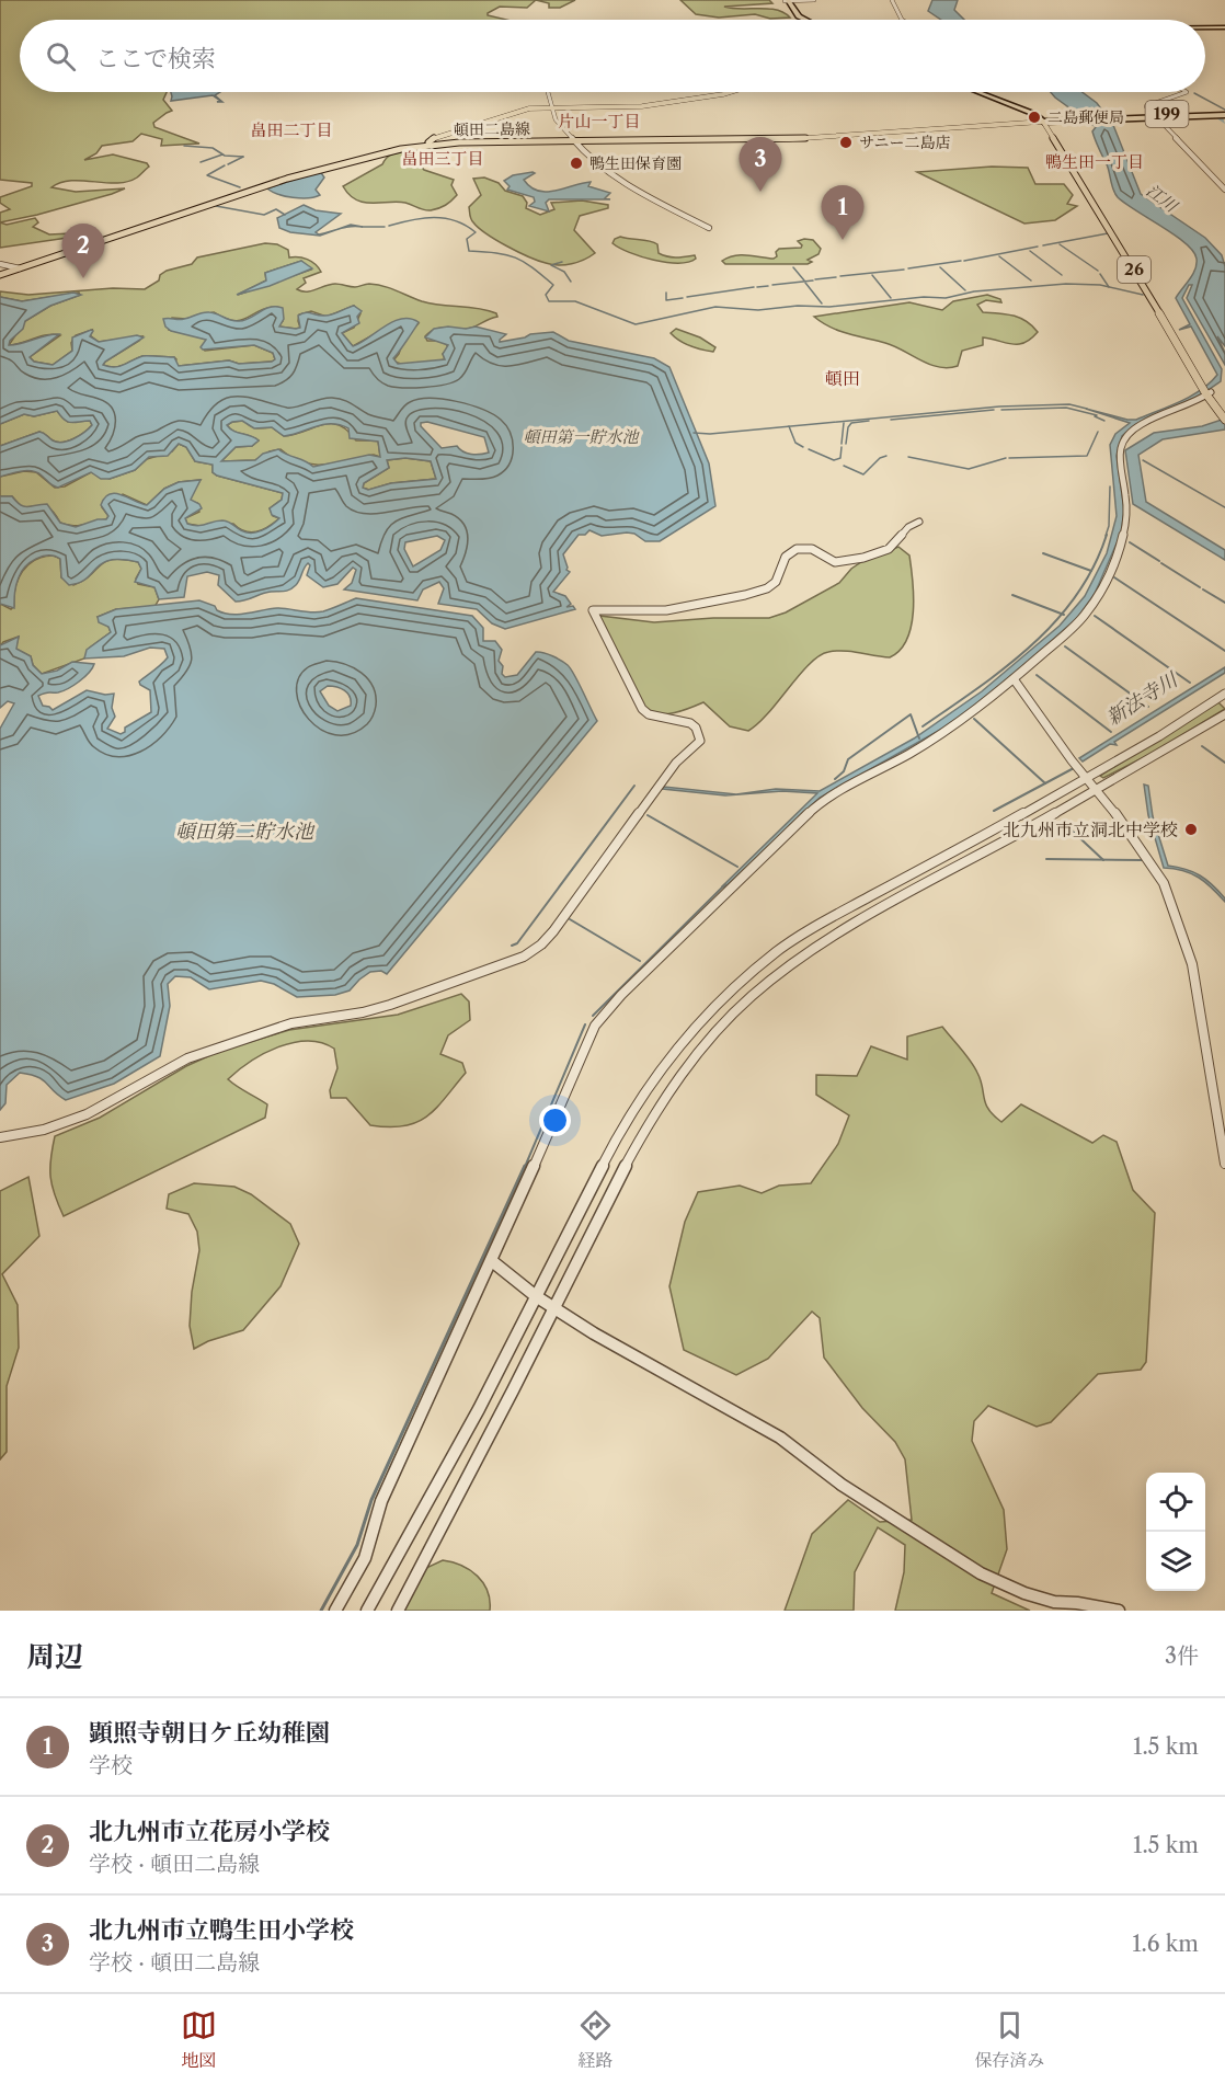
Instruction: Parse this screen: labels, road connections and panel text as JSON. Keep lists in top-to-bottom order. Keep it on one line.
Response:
{"streets":{"highway":["199"],"main road":["頓田二島線","26"]},"crossings":[["199","頓田二島線"],["199","26"],["頓田二島線","26"]],"districts":["片山一丁目","畠田二丁目","畠田三丁目","鴨生田一丁目","頓田"],"water":["江川","頓田第一貯水池","新法寺川","頓田第二貯水池"],"places":["二島郵便局","サニー二島店","鴨生田保育園","北九州市立洞北中学校"],"page":{"search":"ここで検索","pins":["3","1","2"],"heading":["周辺","3件"],"list":[{"mark":"1","name":"顕照寺朝日ケ丘幼稚園","note":"学校","value":"1.5 km"},{"mark":"2","name":"北九州市立花房小学校","note":"学校 · 頓田二島線","value":"1.5 km"},{"mark":"3","name":"北九州市立鴨生田小学校","note":"学校 · 頓田二島線","value":"1.6 km"}],"nav":["地図","経路","保存済み"]}}
